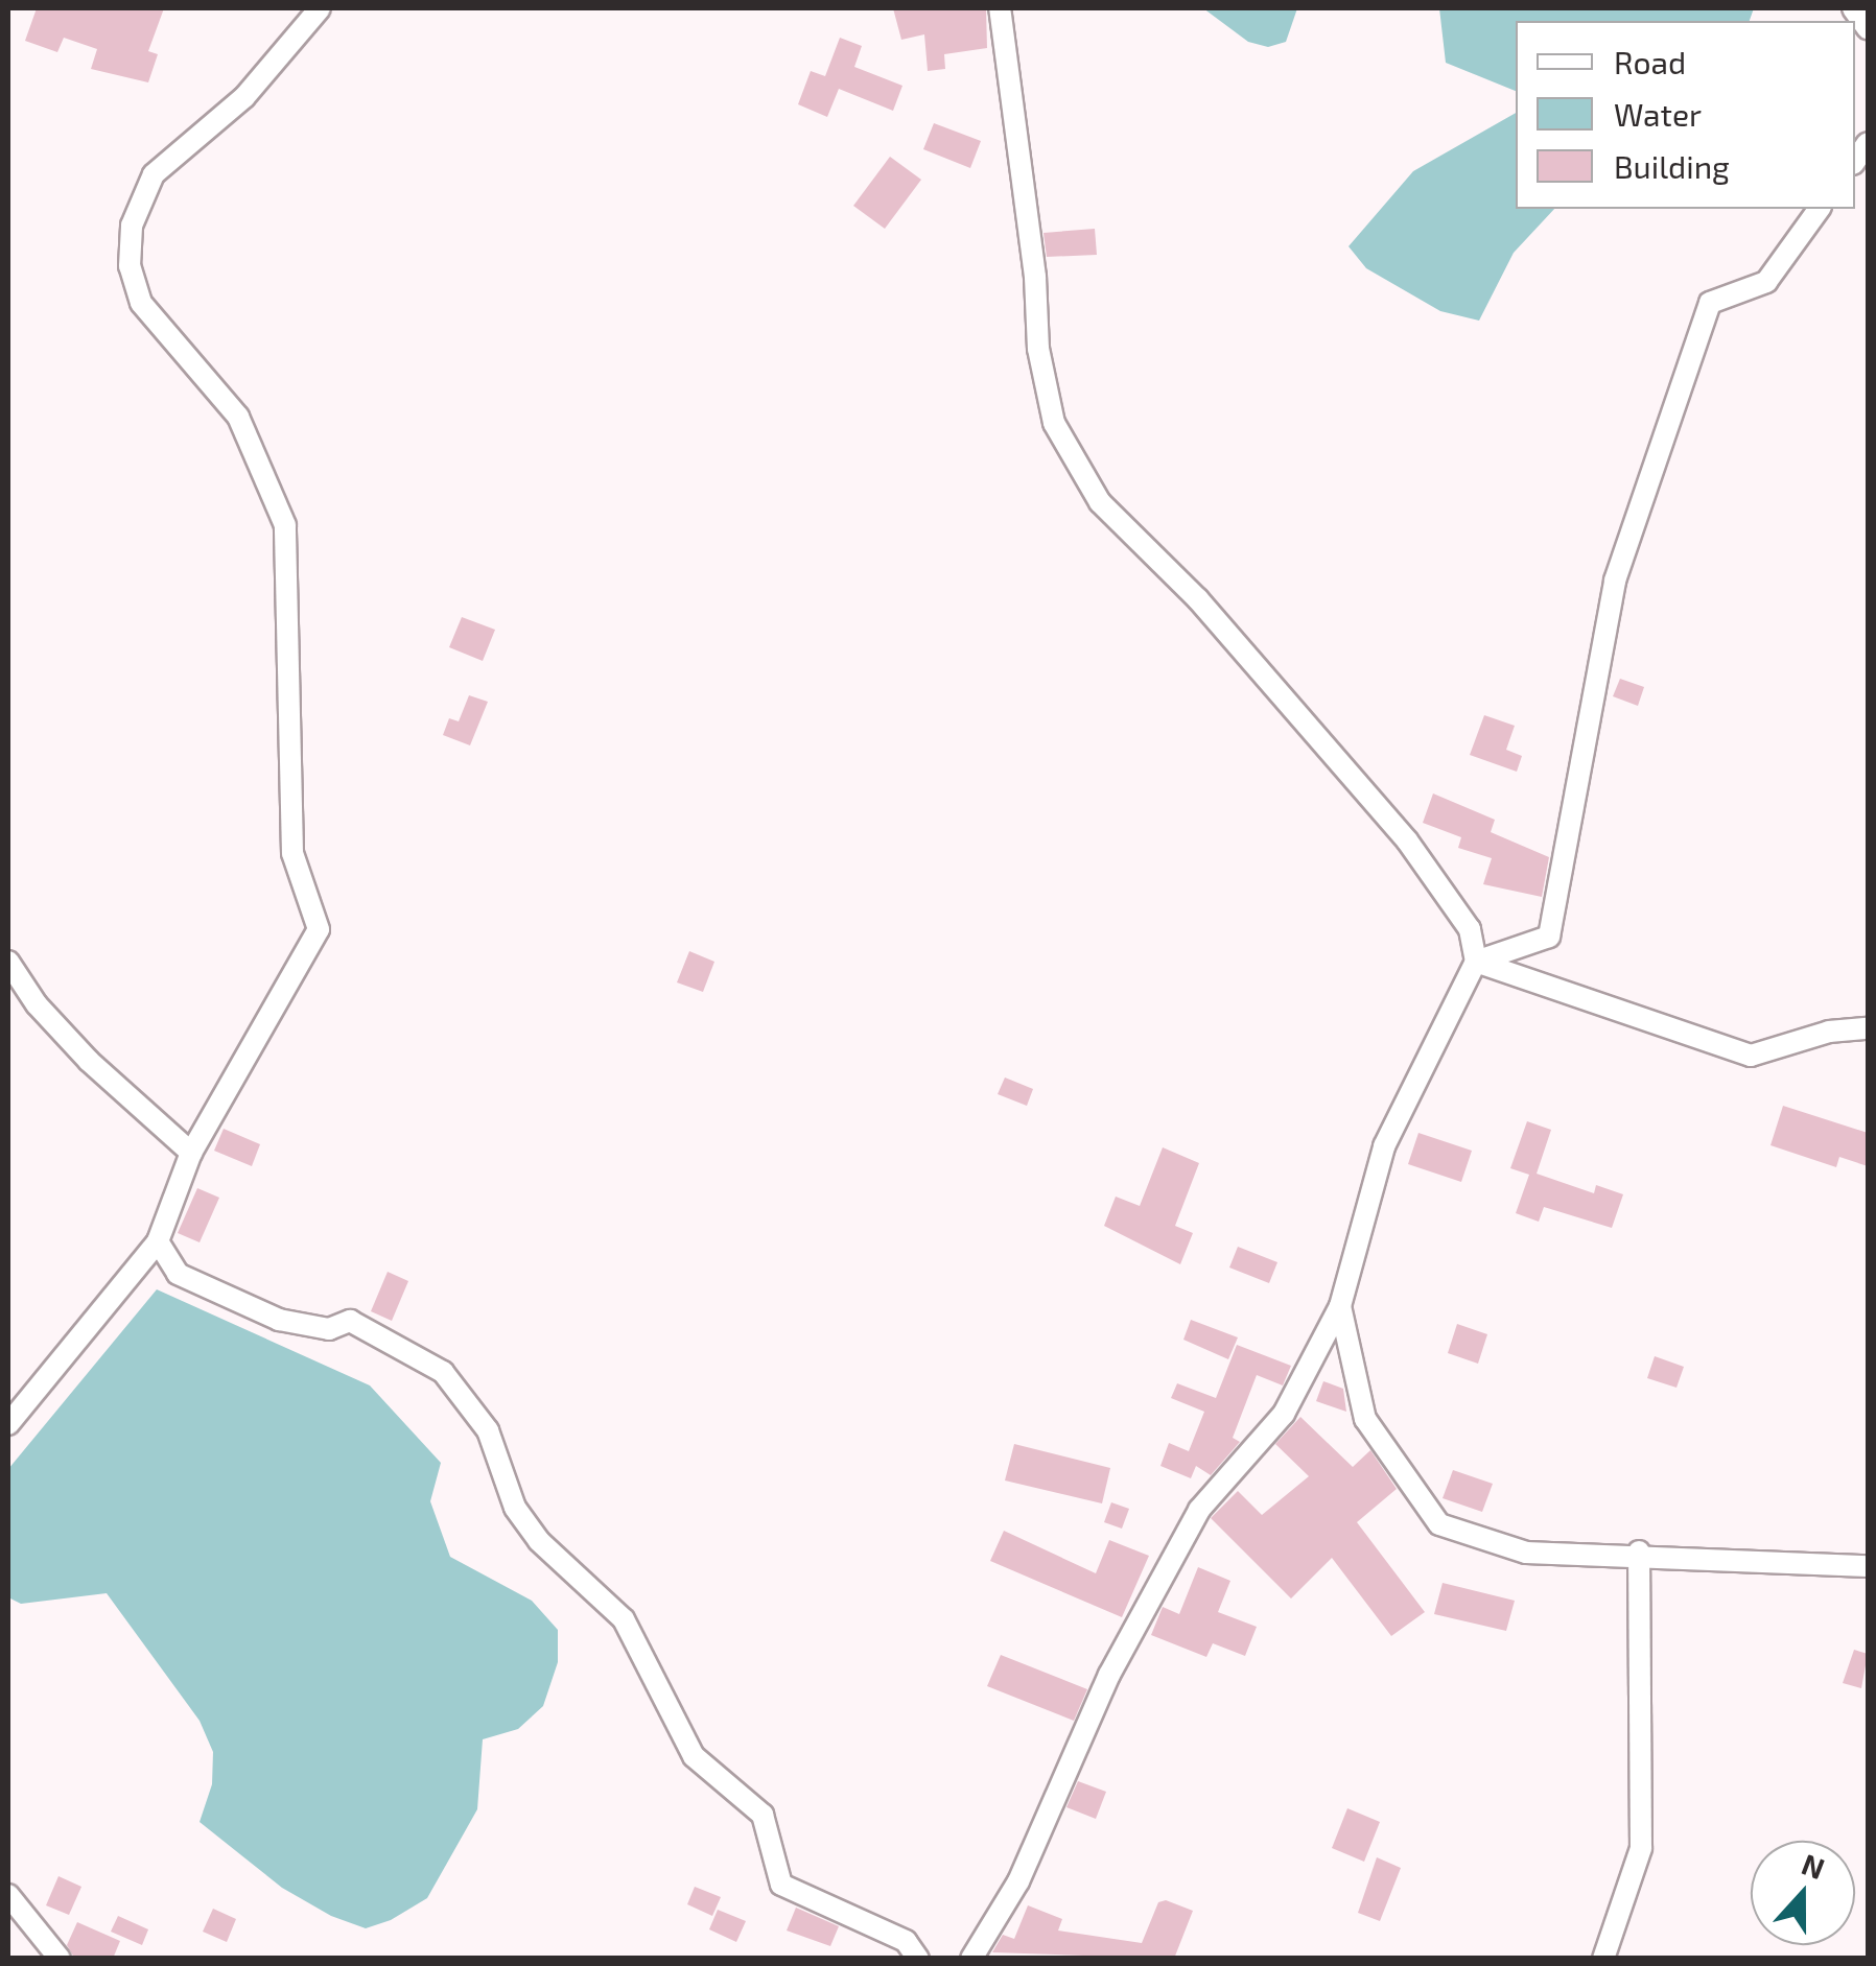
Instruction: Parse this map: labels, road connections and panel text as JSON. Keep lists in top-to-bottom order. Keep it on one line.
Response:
{"legend":["Road","Water","Building"],"north":"top"}
